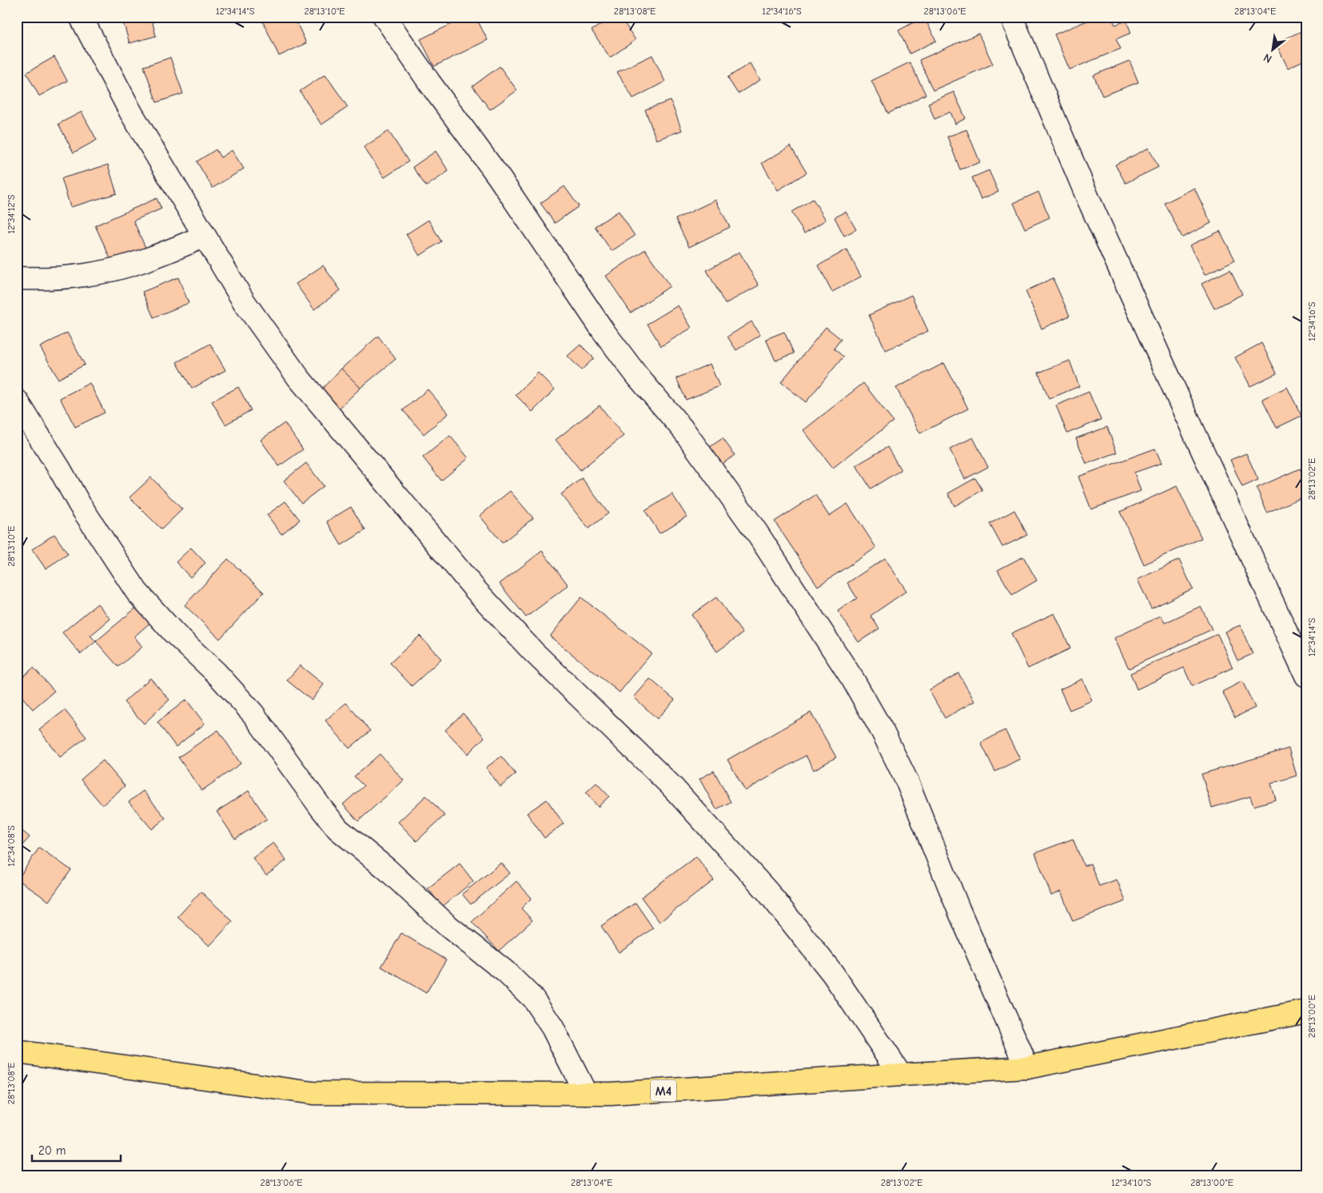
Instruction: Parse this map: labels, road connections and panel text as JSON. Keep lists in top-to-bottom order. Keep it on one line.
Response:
{"streets":{"main road":["M4"]},"scale_bar":"20 m","north":"bottom left","coordinates":["12°34'14\"S","28°13'10\"E","28°13'08\"E","12°34'16\"S","28°13'06\"E","28°13'04\"E","12°34'12\"S","28°13'02\"E","12°34'08\"S","28°13'00\"E","12°34'10\"S"]}
